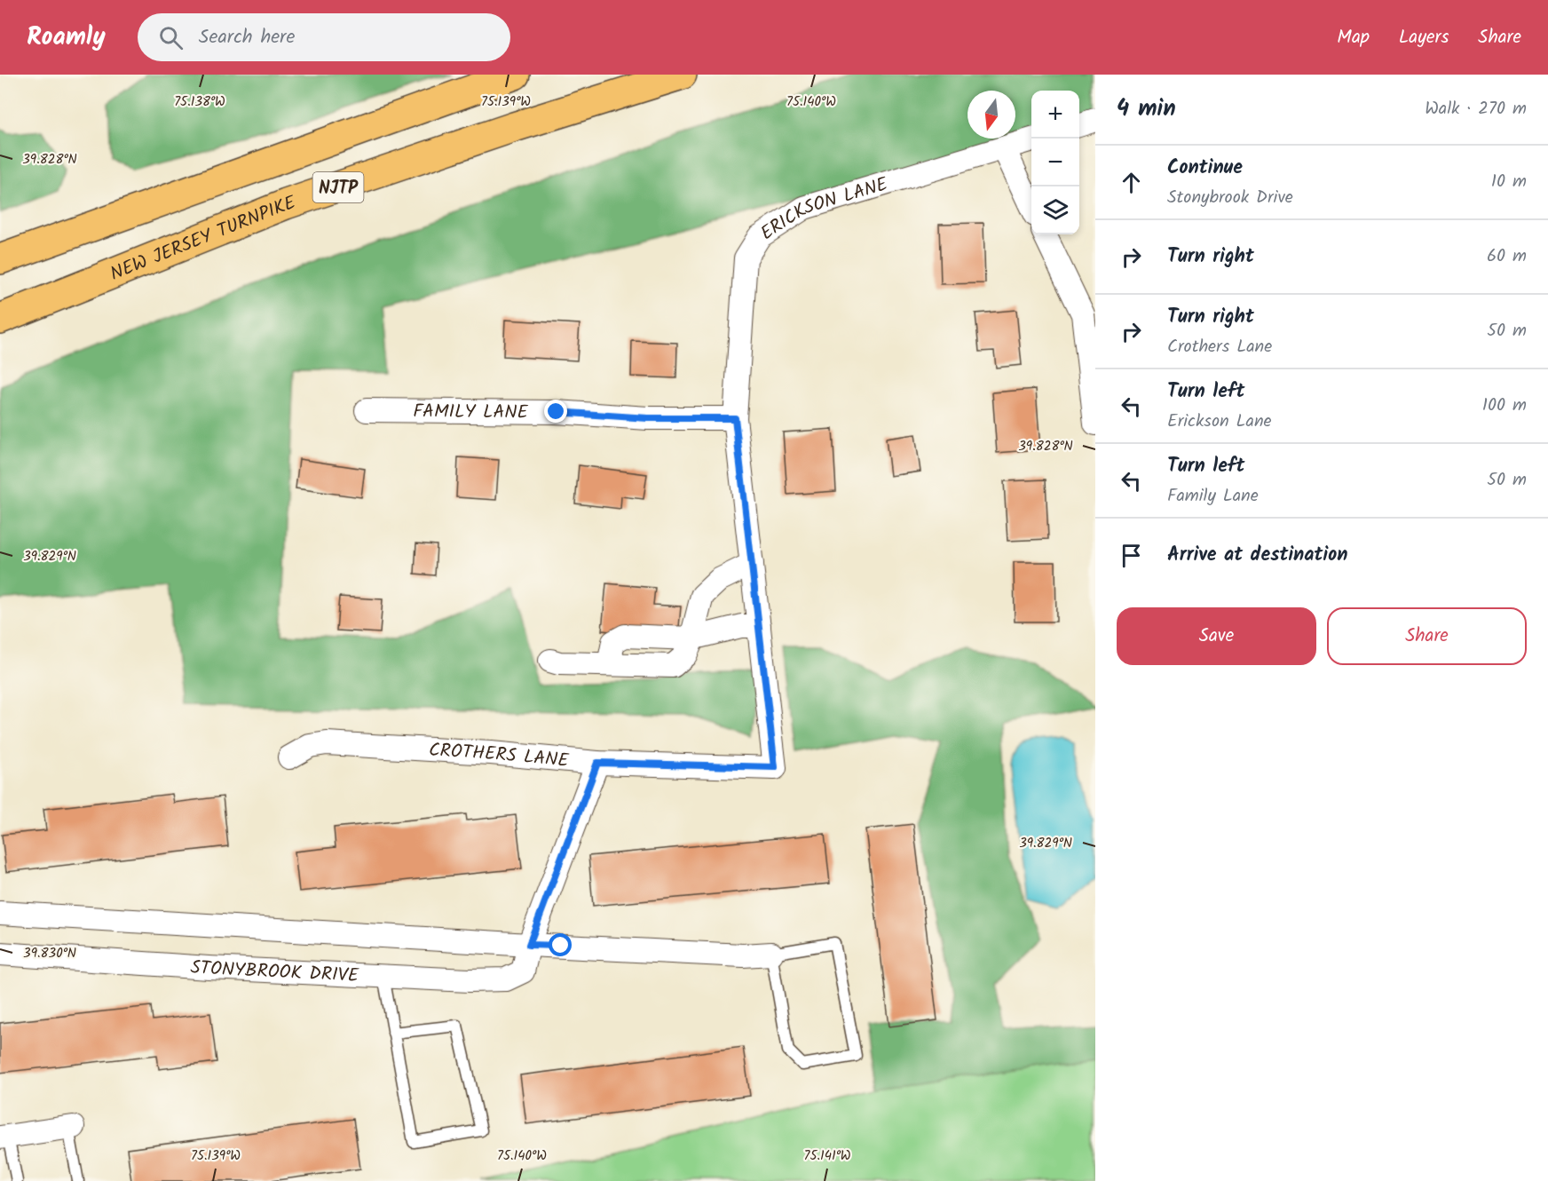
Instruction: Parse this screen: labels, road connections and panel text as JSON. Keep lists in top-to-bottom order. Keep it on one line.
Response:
{"streets":{"highway":["NJTP","NEW JERSEY TURNPIKE"],"street":["ERICKSON LANE","FAMILY LANE","CROTHERS LANE","STONYBROOK DRIVE"]},"crossings":[["ERICKSON LANE","FAMILY LANE"],["ERICKSON LANE","CROTHERS LANE"]],"north":"bottom","page":{"header":"Roamly","search":"Search here","nav":["Map","Layers","Share"],"heading":["4 min","Walk · 270 m"],"map_buttons":["+","−"],"list":[["Continue","Stonybrook Drive","10 m"],["Turn right","60 m"],["Turn right","Crothers Lane","50 m"],["Turn left","Erickson Lane","100 m"],["Turn left","Family Lane","50 m"],"Arrive at destination"],"buttons":["Save","Share"]},"coordinates":["75.138°W","75.139°W","75.140°W","39.828°N","39.829°N","39.830°N","75.141°W"]}
